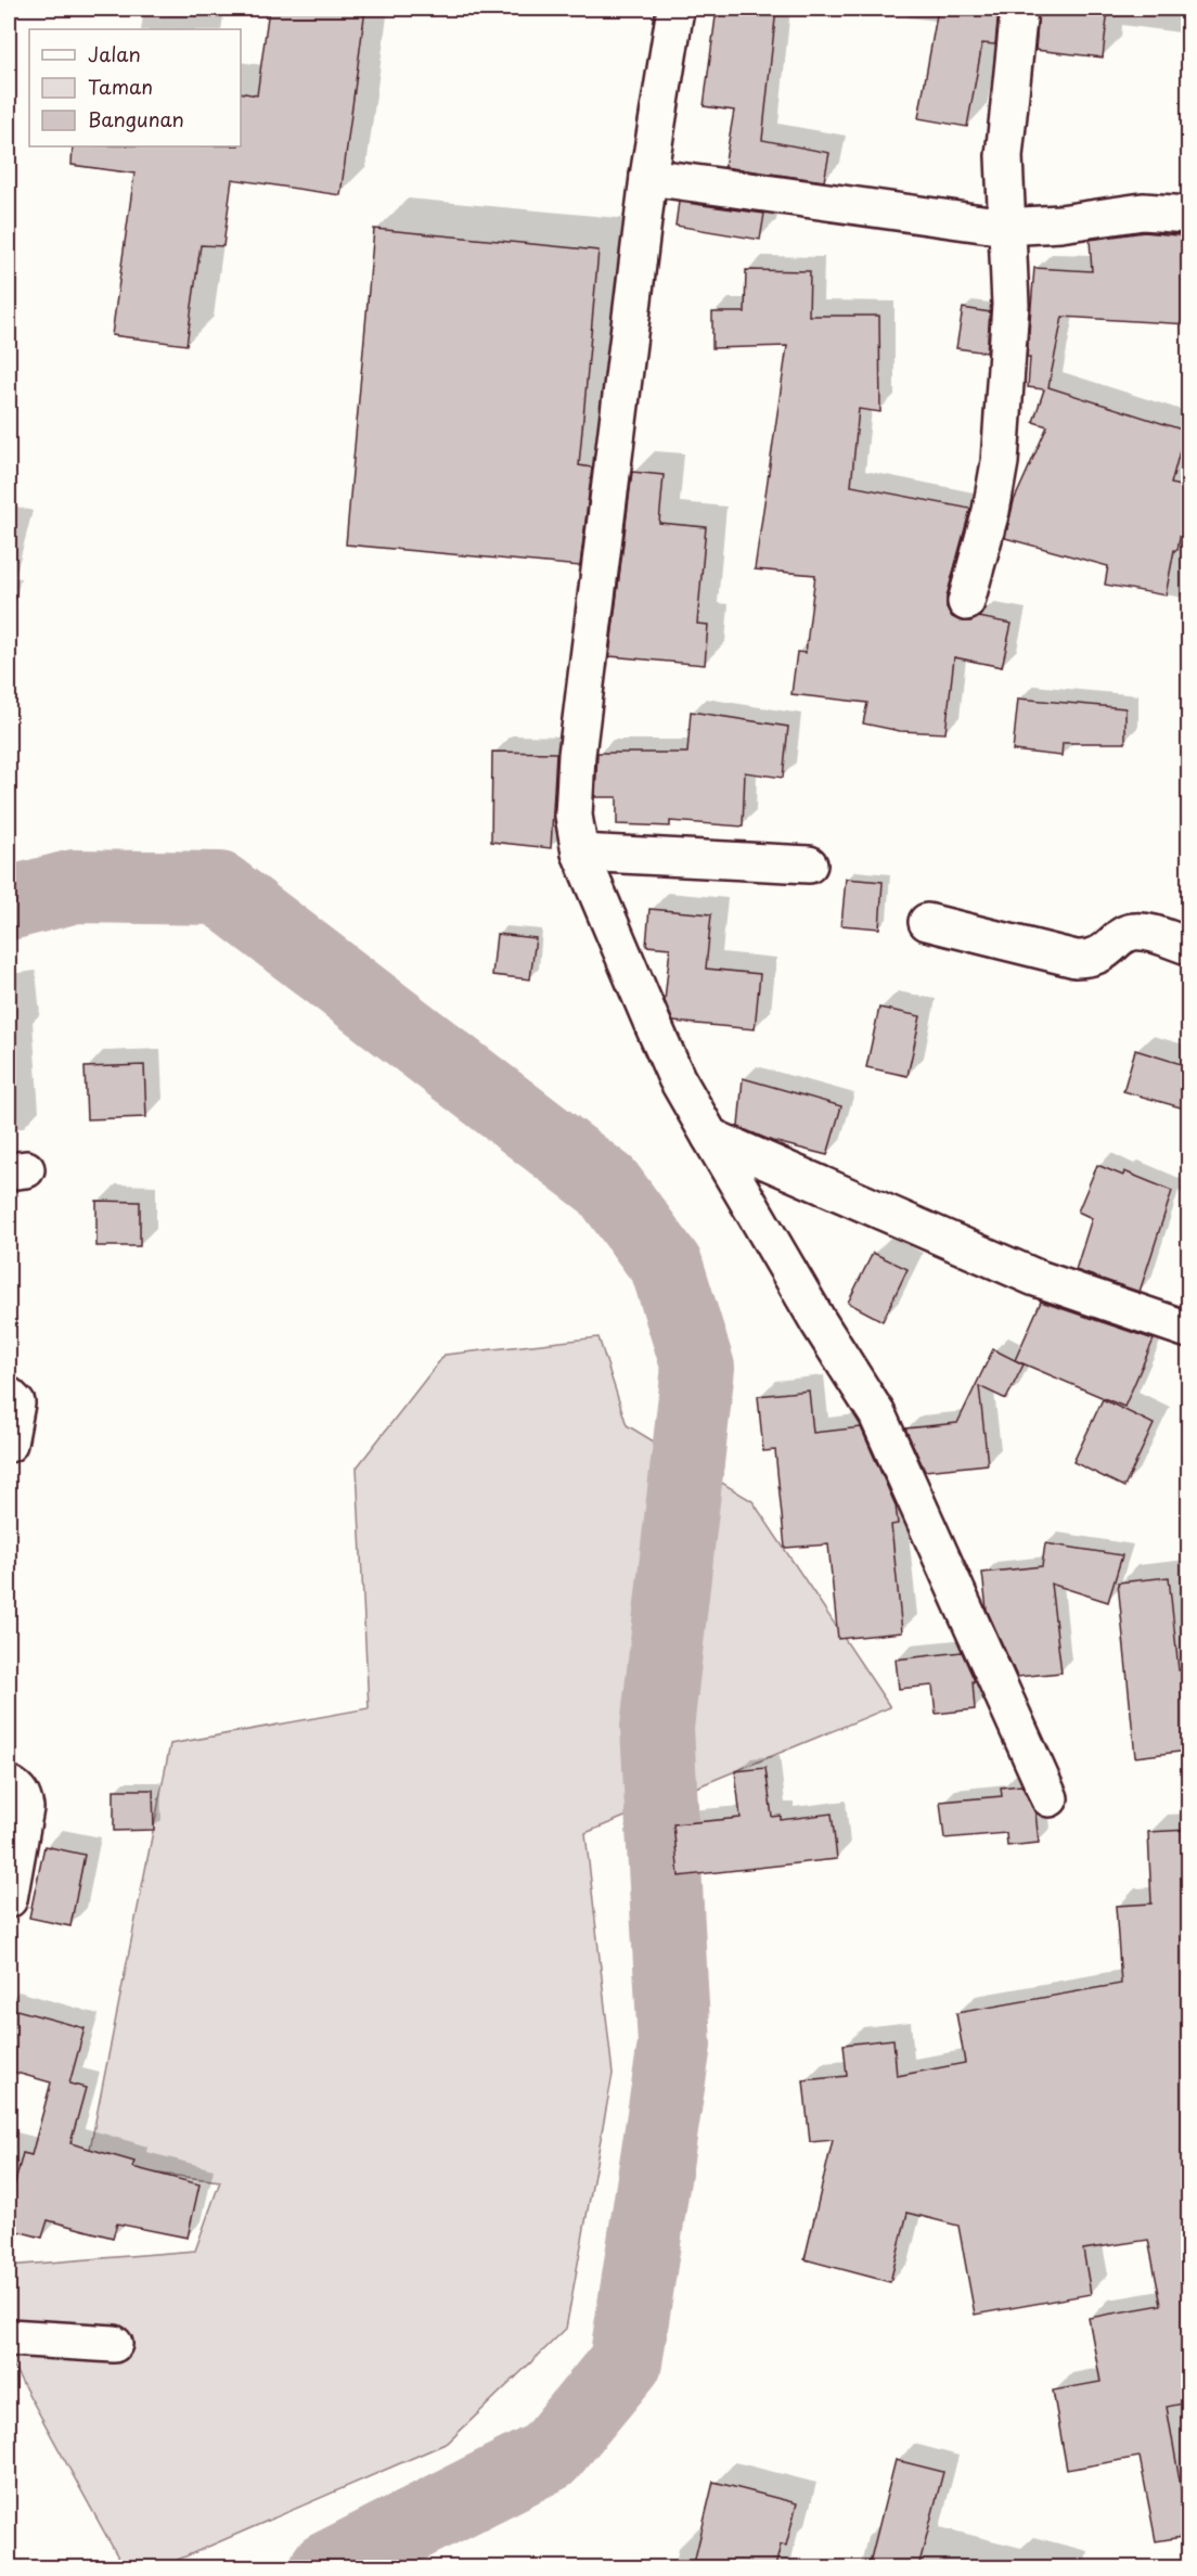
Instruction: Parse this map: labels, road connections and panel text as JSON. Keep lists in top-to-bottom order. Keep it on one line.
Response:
{"legend":["Jalan","Taman","Bangunan"]}
